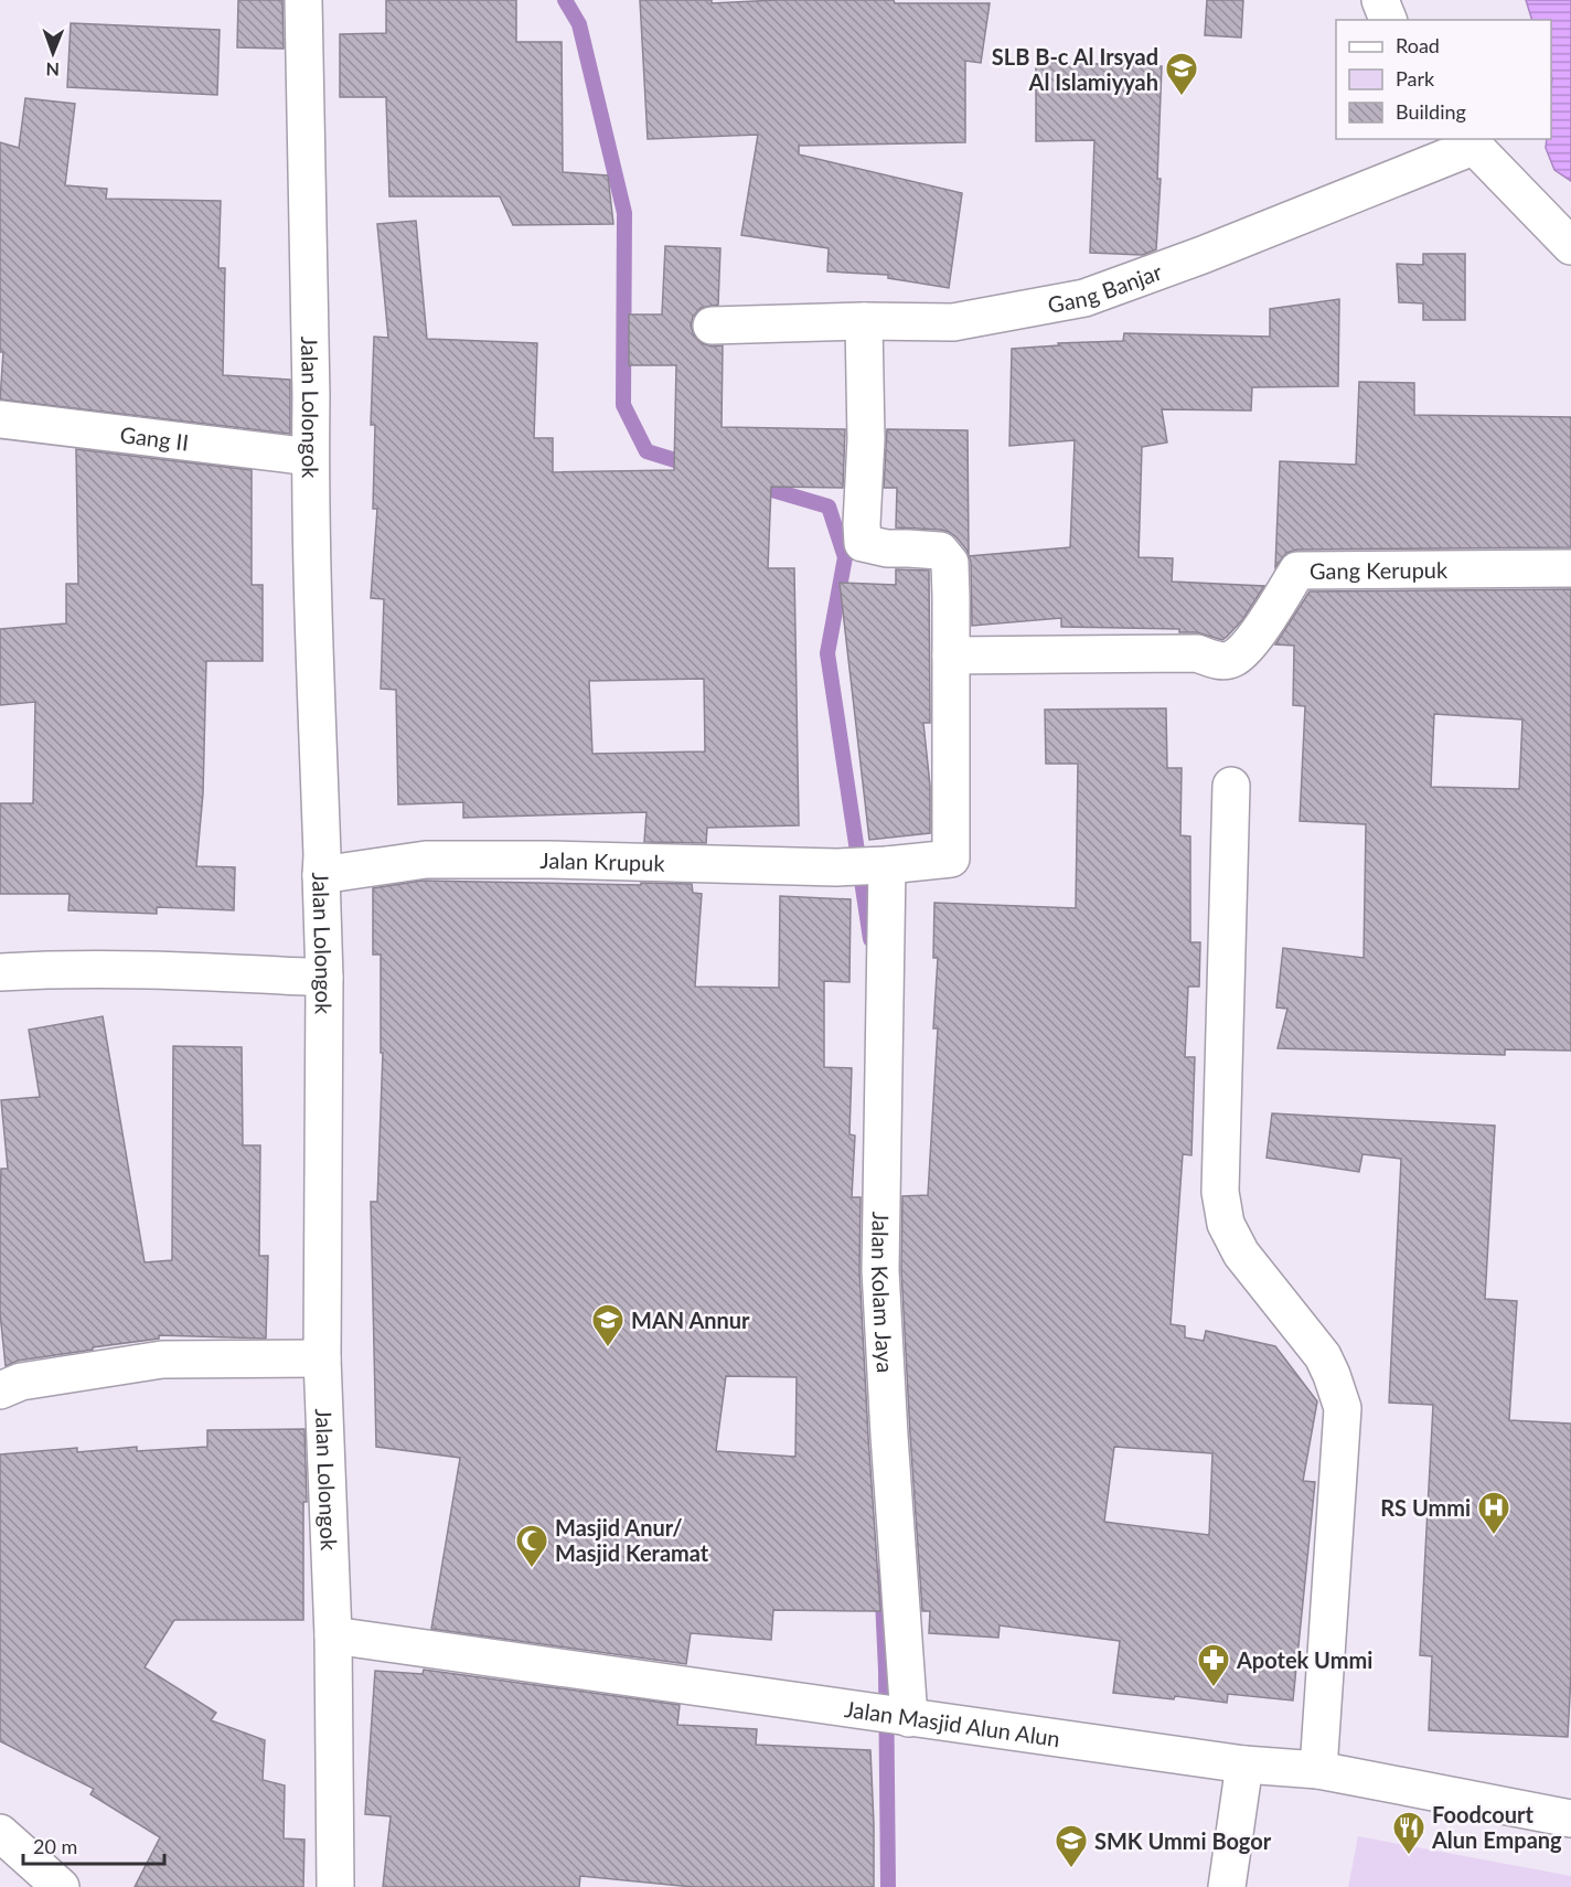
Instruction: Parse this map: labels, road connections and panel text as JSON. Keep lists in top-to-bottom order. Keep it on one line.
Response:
{"streets":{"street":["Gang Banjar","Jalan Lolongok","Gang II","Gang Kerupuk","Jalan Krupuk","Jalan Kolam Jaya","Jalan Masjid Alun Alun"]},"crossings":[["Jalan Lolongok","Gang II"],["Jalan Lolongok","Jalan Krupuk"],["Jalan Lolongok","Jalan Masjid Alun Alun"],["Gang Kerupuk","Jalan Krupuk"],["Jalan Krupuk","Jalan Kolam Jaya"],["Jalan Kolam Jaya","Jalan Masjid Alun Alun"]],"places":{"school or university":["SLB B-c Al Irsyad Al Islamiyyah","MAN Annur","SMK Ummi Bogor"],"hospital":["RS Ummi"],"mosque":["Masjid Anur/ Masjid Keramat"],"pharmacy":["Apotek Ummi"],"restaurant":["Foodcourt Alun Empang"]},"legend":["Road","Park","Building"],"scale_bar":"20 m","north":"bottom"}
